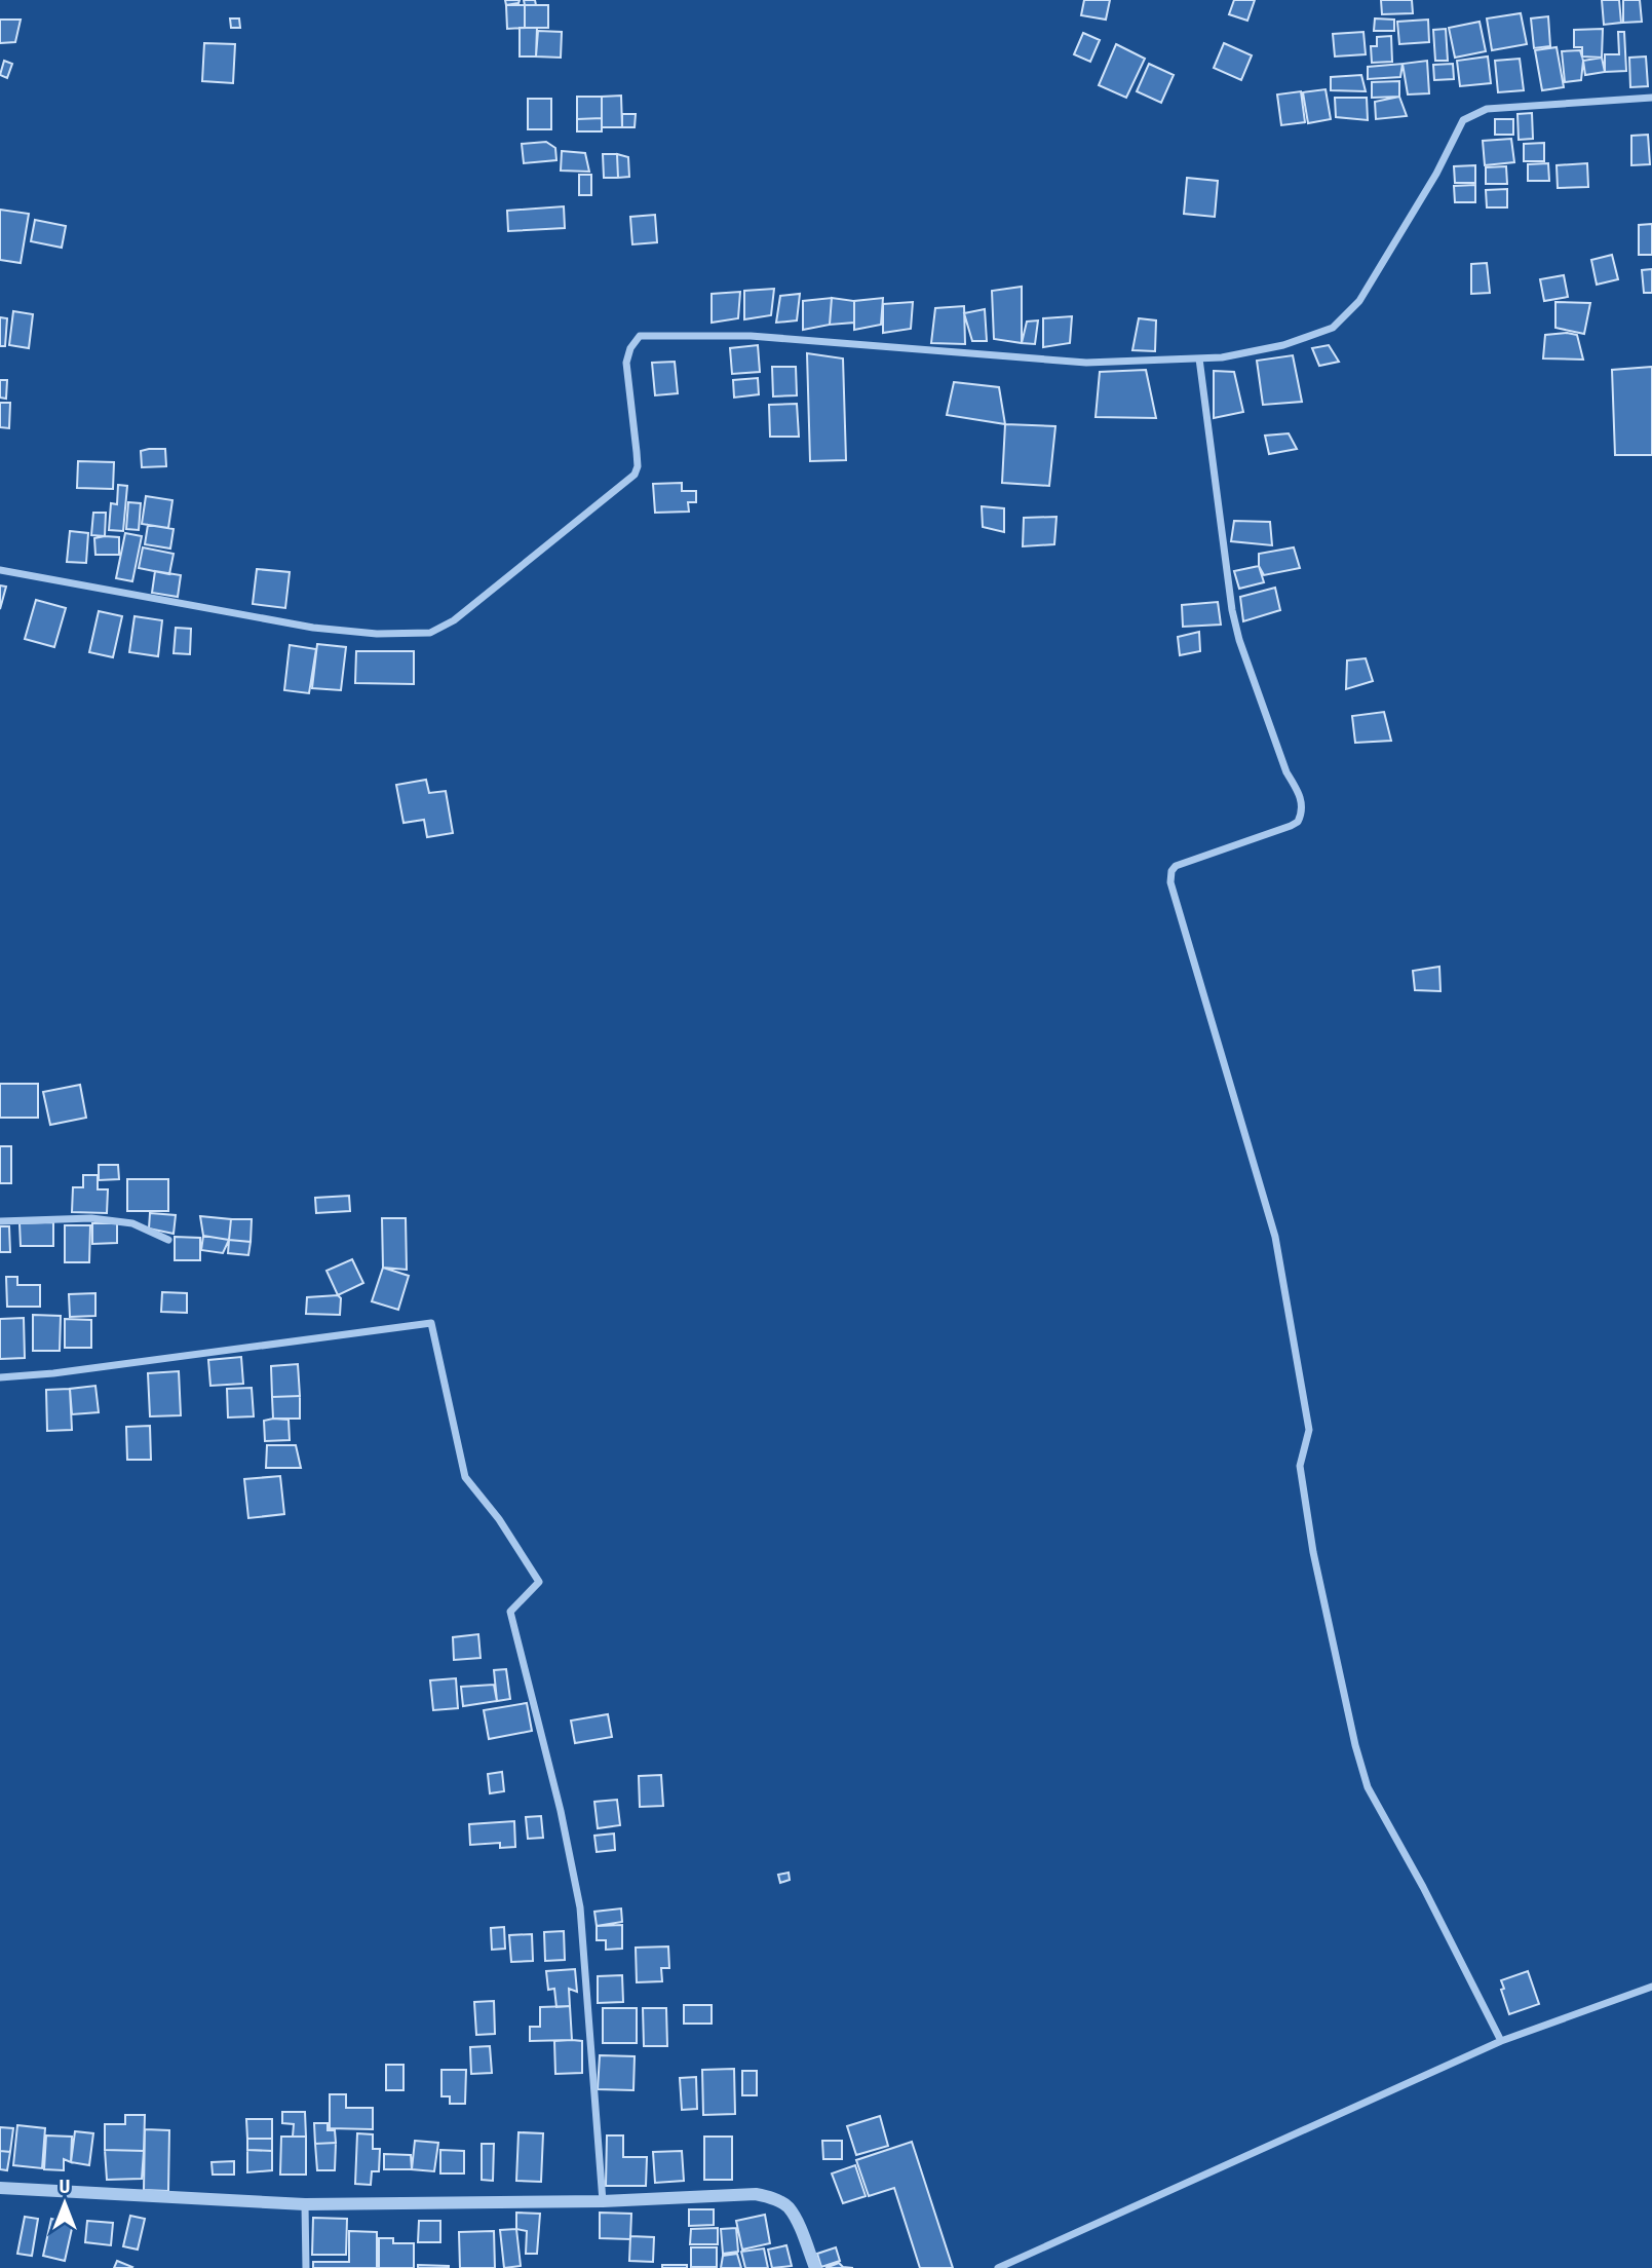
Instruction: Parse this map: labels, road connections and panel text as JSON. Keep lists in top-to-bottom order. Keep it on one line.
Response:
{"north":"top"}
